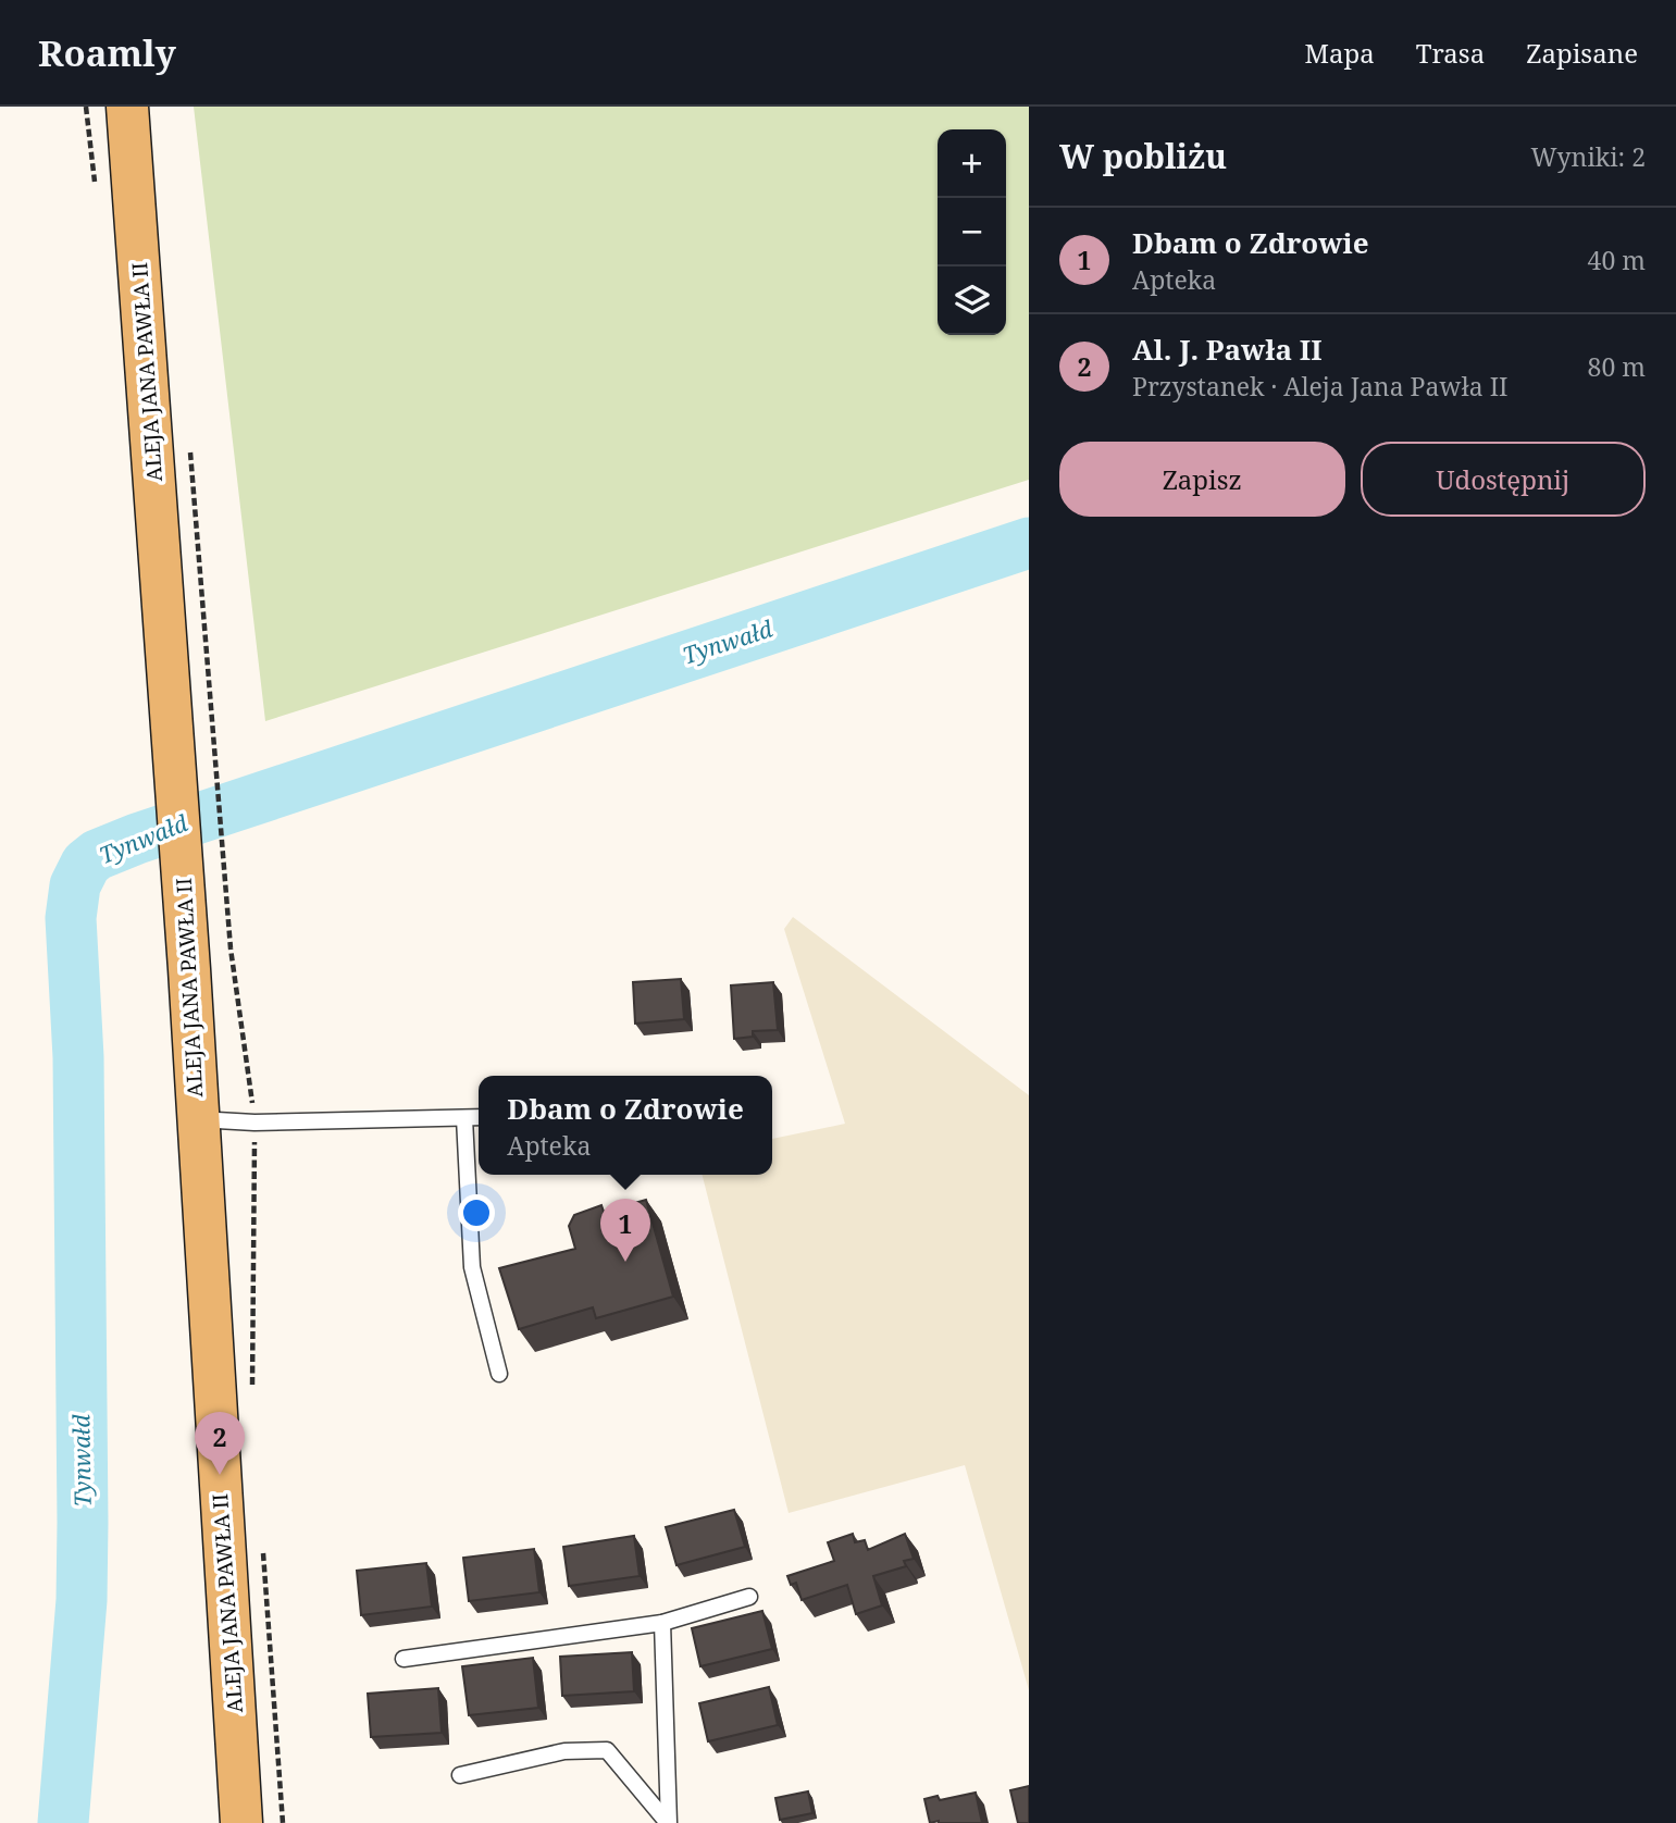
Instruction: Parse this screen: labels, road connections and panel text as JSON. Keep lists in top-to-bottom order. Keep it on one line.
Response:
{"streets":{"main road":["ALEJA JANA PAWŁA II"]},"water":["Tynwałd"],"page":{"header":"Roamly","nav":["Mapa","Trasa","Zapisane"],"heading":["W pobliżu","Wyniki: 2"],"map_buttons":["+","−"],"list":[{"mark":"1","name":"Dbam o Zdrowie","note":"Apteka","value":"40 m"},{"mark":"2","name":"Al. J. Pawła II","note":"Przystanek · Aleja Jana Pawła II","value":"80 m"}],"buttons":["Zapisz","Udostępnij"],"popup":["Dbam o Zdrowie","Apteka"],"pins":["1","2"]}}
